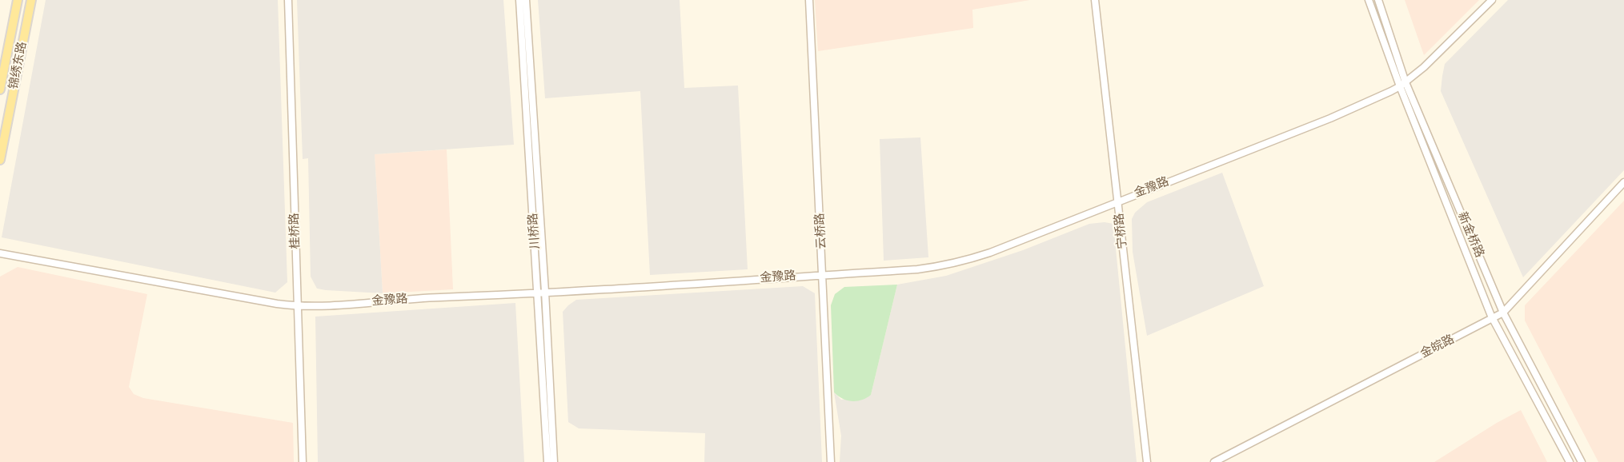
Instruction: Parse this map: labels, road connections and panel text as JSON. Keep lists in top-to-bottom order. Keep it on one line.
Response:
{"streets":{"main road":["锦绣东路"],"street":["金豫路","桂桥路","川桥路","云桥路","宁桥路","新金桥路","金皖路"]},"crossings":[["金豫路","桂桥路"],["金豫路","川桥路"],["金豫路","云桥路"],["金豫路","宁桥路"],["金豫路","新金桥路"],["新金桥路","金皖路"]]}
